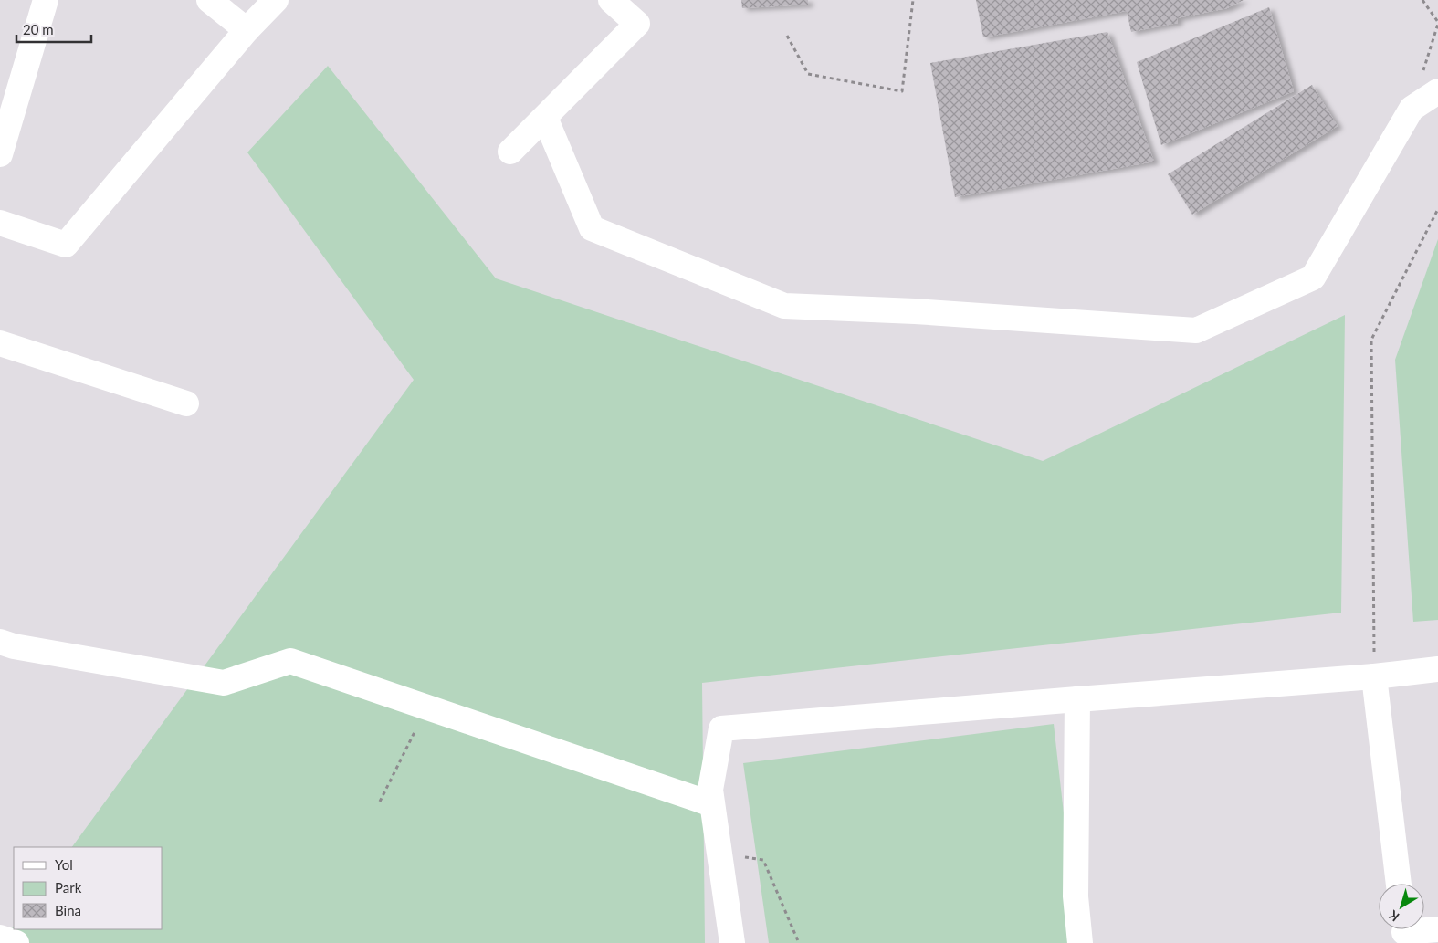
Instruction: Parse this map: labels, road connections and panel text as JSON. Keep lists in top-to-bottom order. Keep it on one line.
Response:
{"legend":["Yol","Park","Bina"],"scale_bar":"20 m","north":"bottom left"}
